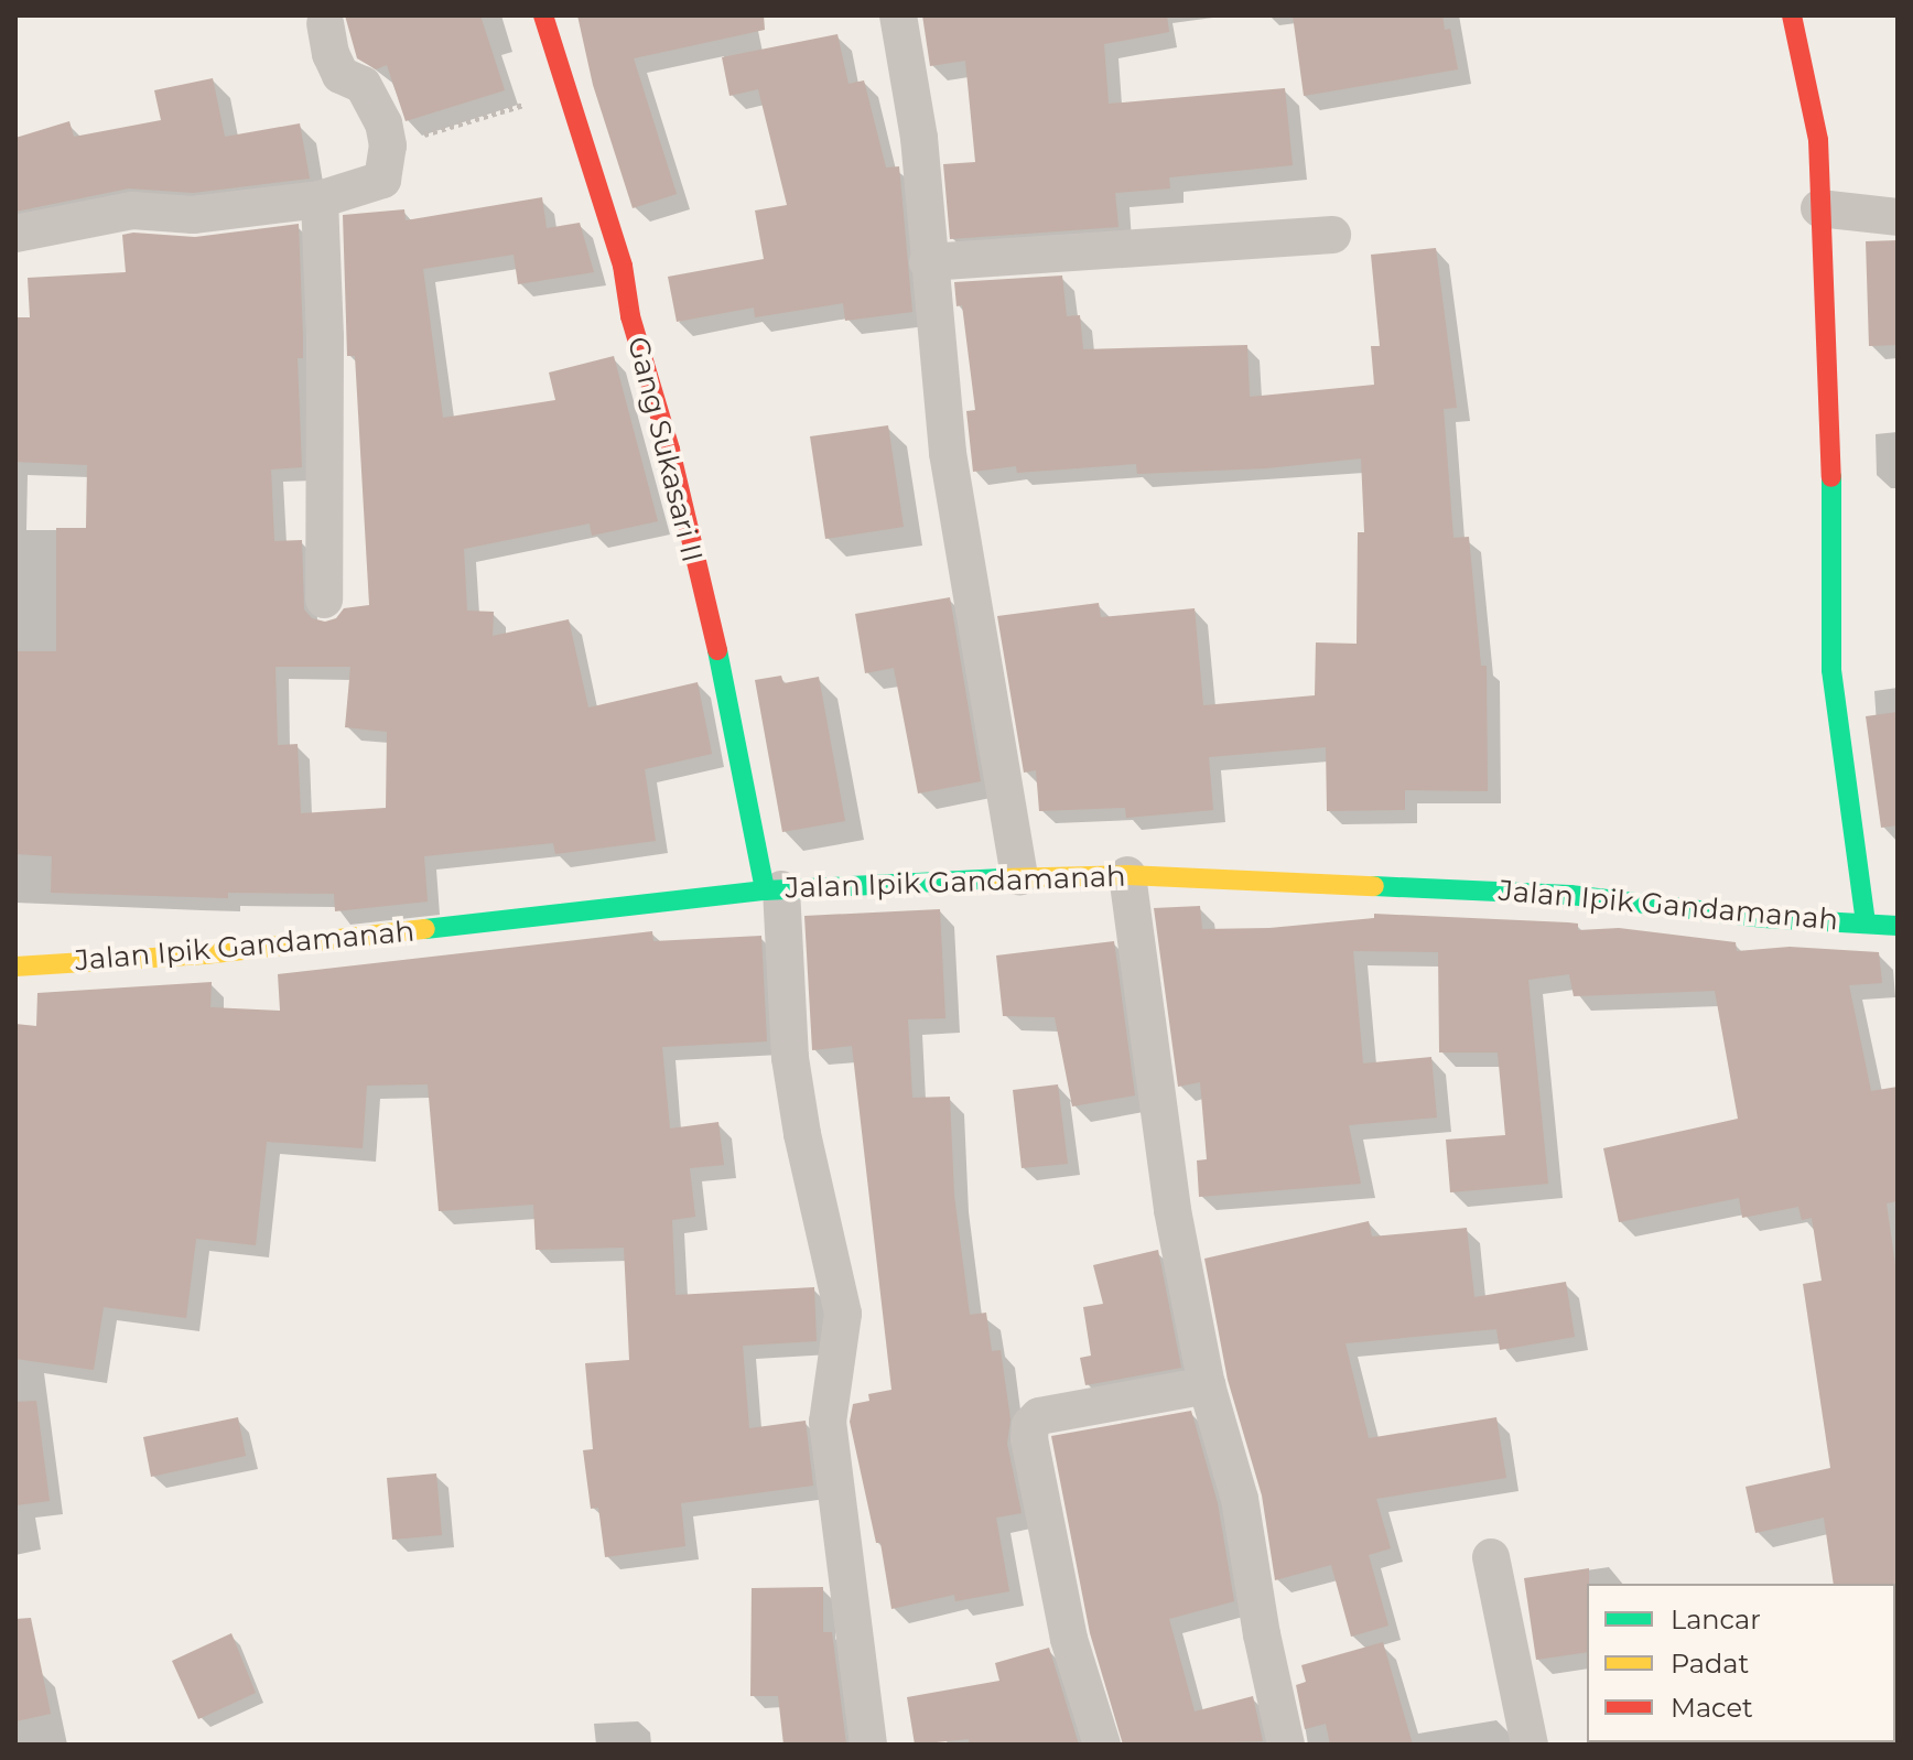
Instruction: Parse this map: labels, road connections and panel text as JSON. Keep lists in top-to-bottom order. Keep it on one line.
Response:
{"streets":{"street":["Gang Sukasari II","Jalan Ipik Gandamanah"]},"crossings":[["Gang Sukasari II","Jalan Ipik Gandamanah"]],"legend":["Lancar","Padat","Macet"]}
